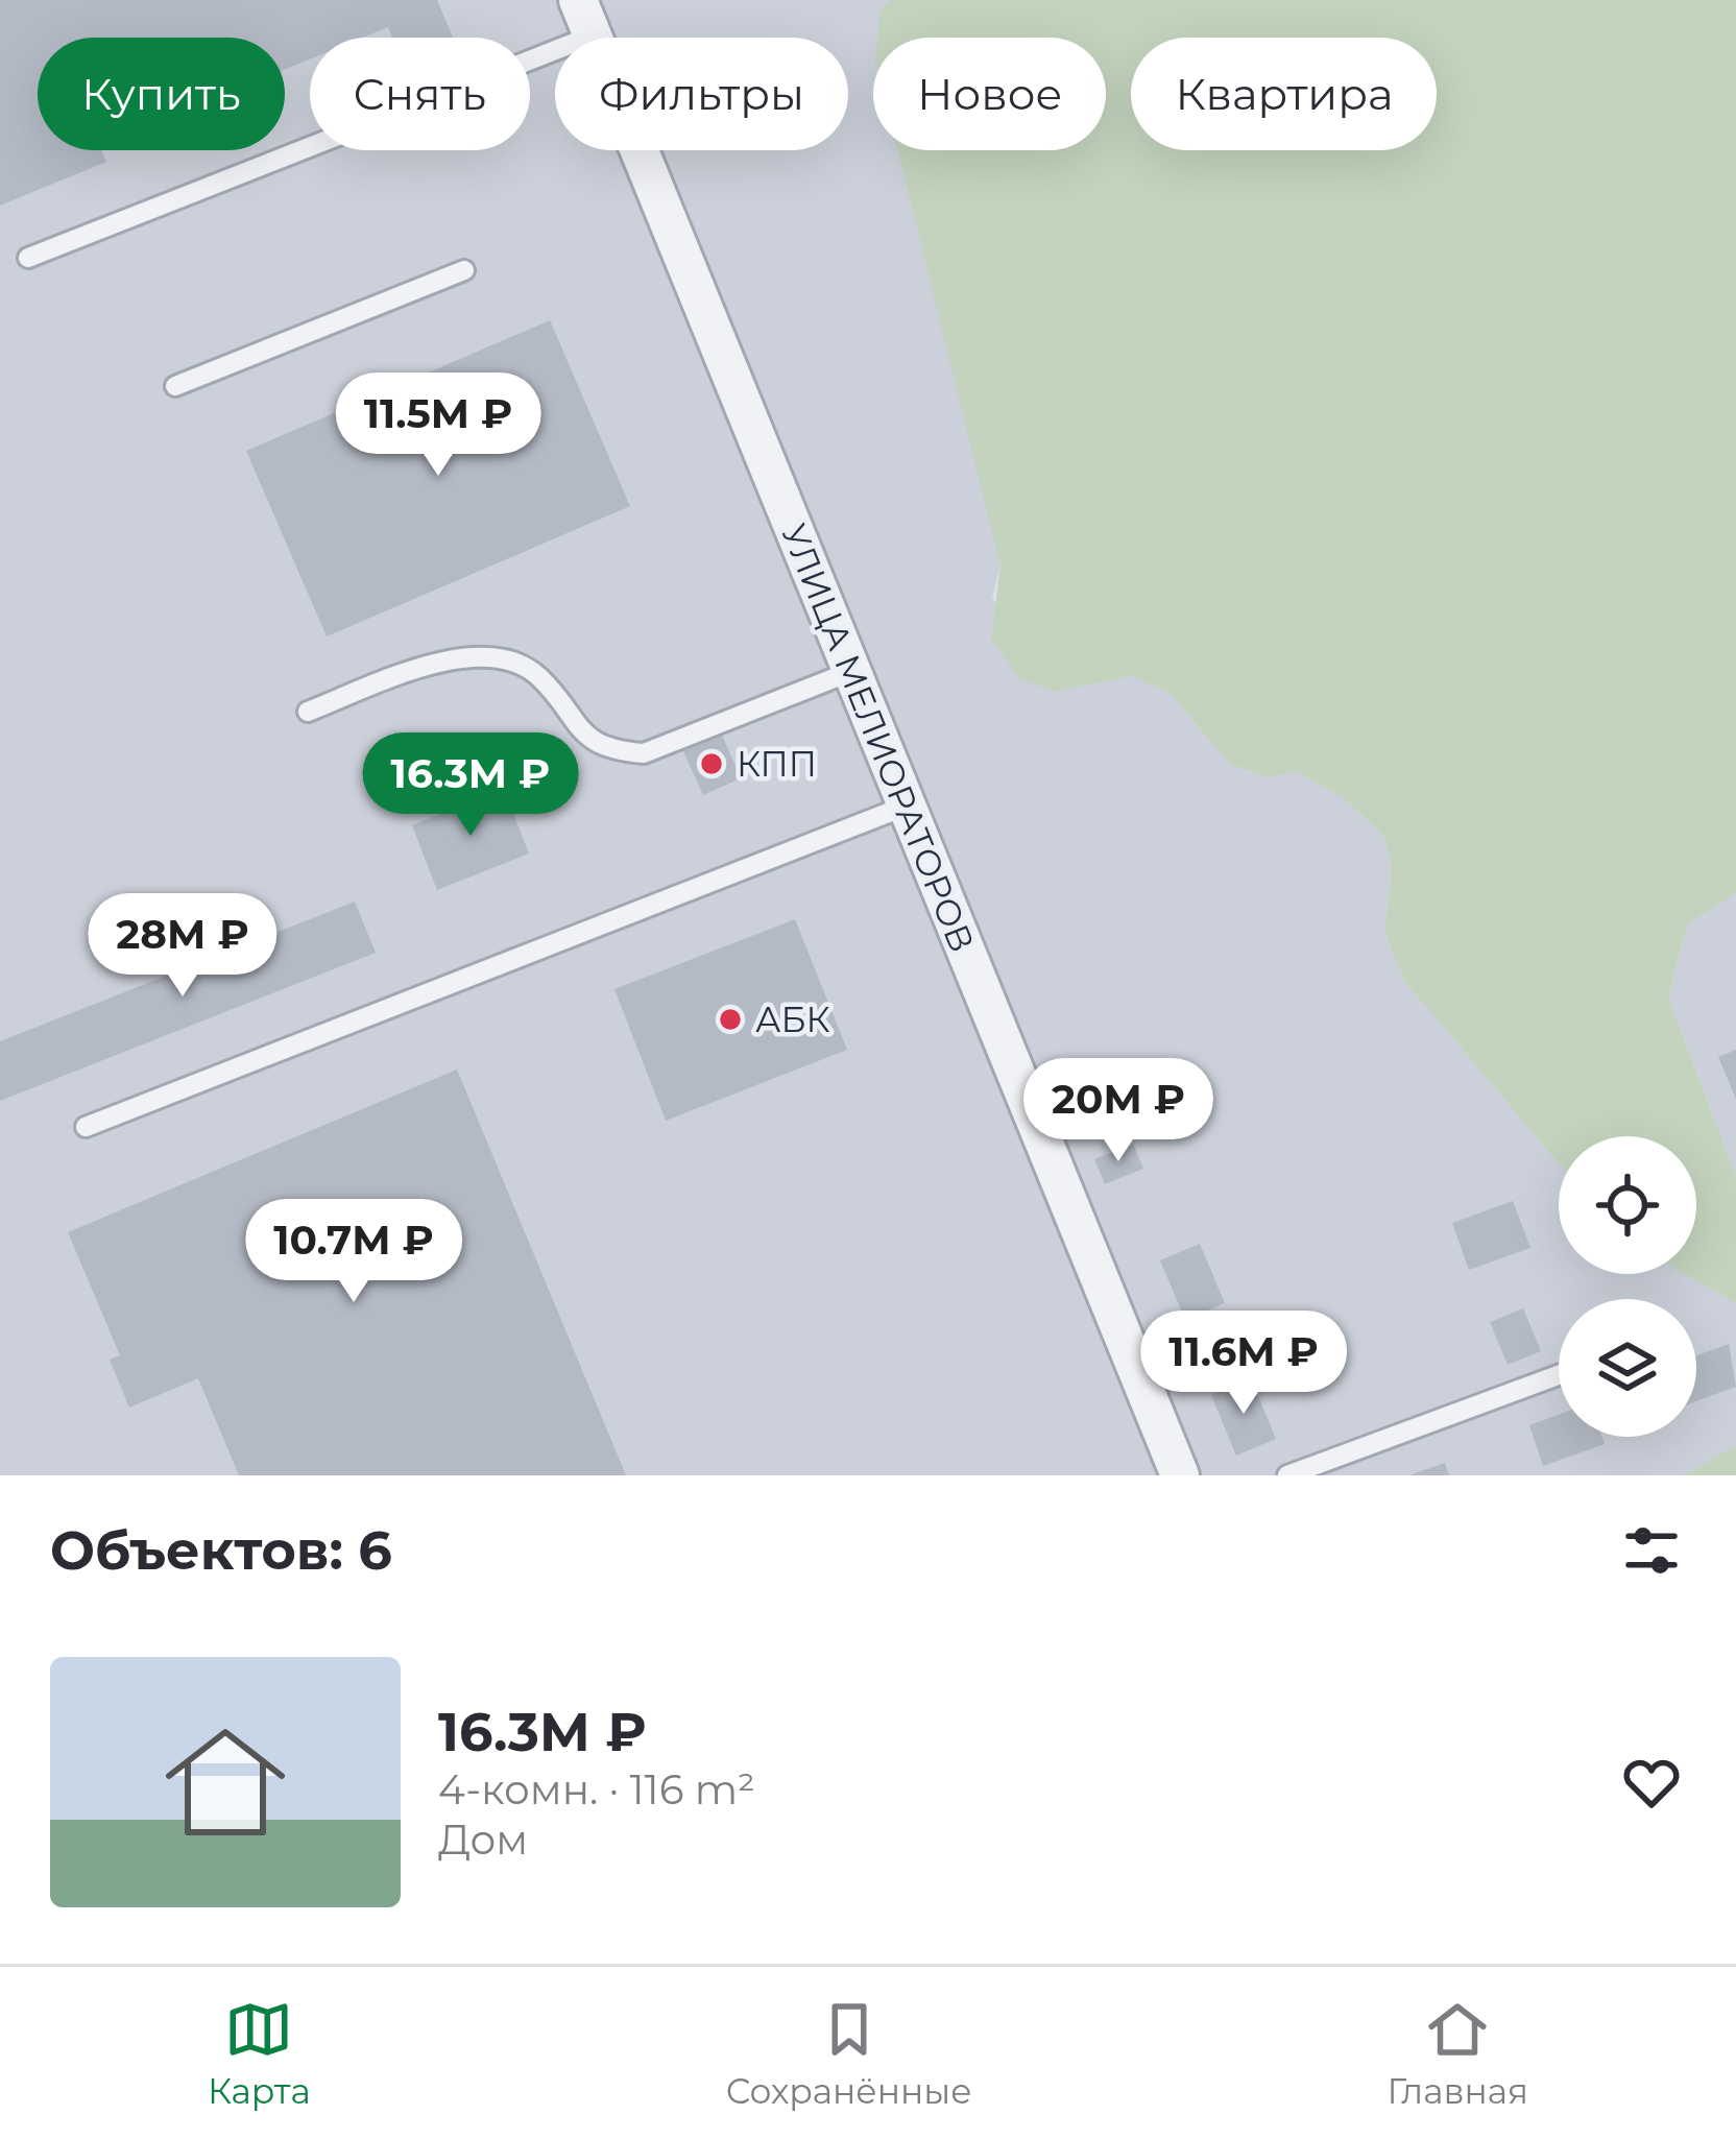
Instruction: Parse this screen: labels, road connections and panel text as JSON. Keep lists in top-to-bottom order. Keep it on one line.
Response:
{"streets":{"street":["УЛИЦА МЕЛИОРАТОРОВ"]},"places":["КПП","АБК"],"page":{"chip":["Купить","Снять","Фильтры","Новое","Квартира"],"price":["11.5M ₽","16.3M ₽","28M ₽","20M ₽","10.7M ₽","11.6M ₽"],"heading":"Объектов: 6","list":[{"name":"16.3M ₽","note":"4-комн. · 116 m² · Дом"}],"tabs":["Карта","Сохранённые","Главная"]}}
